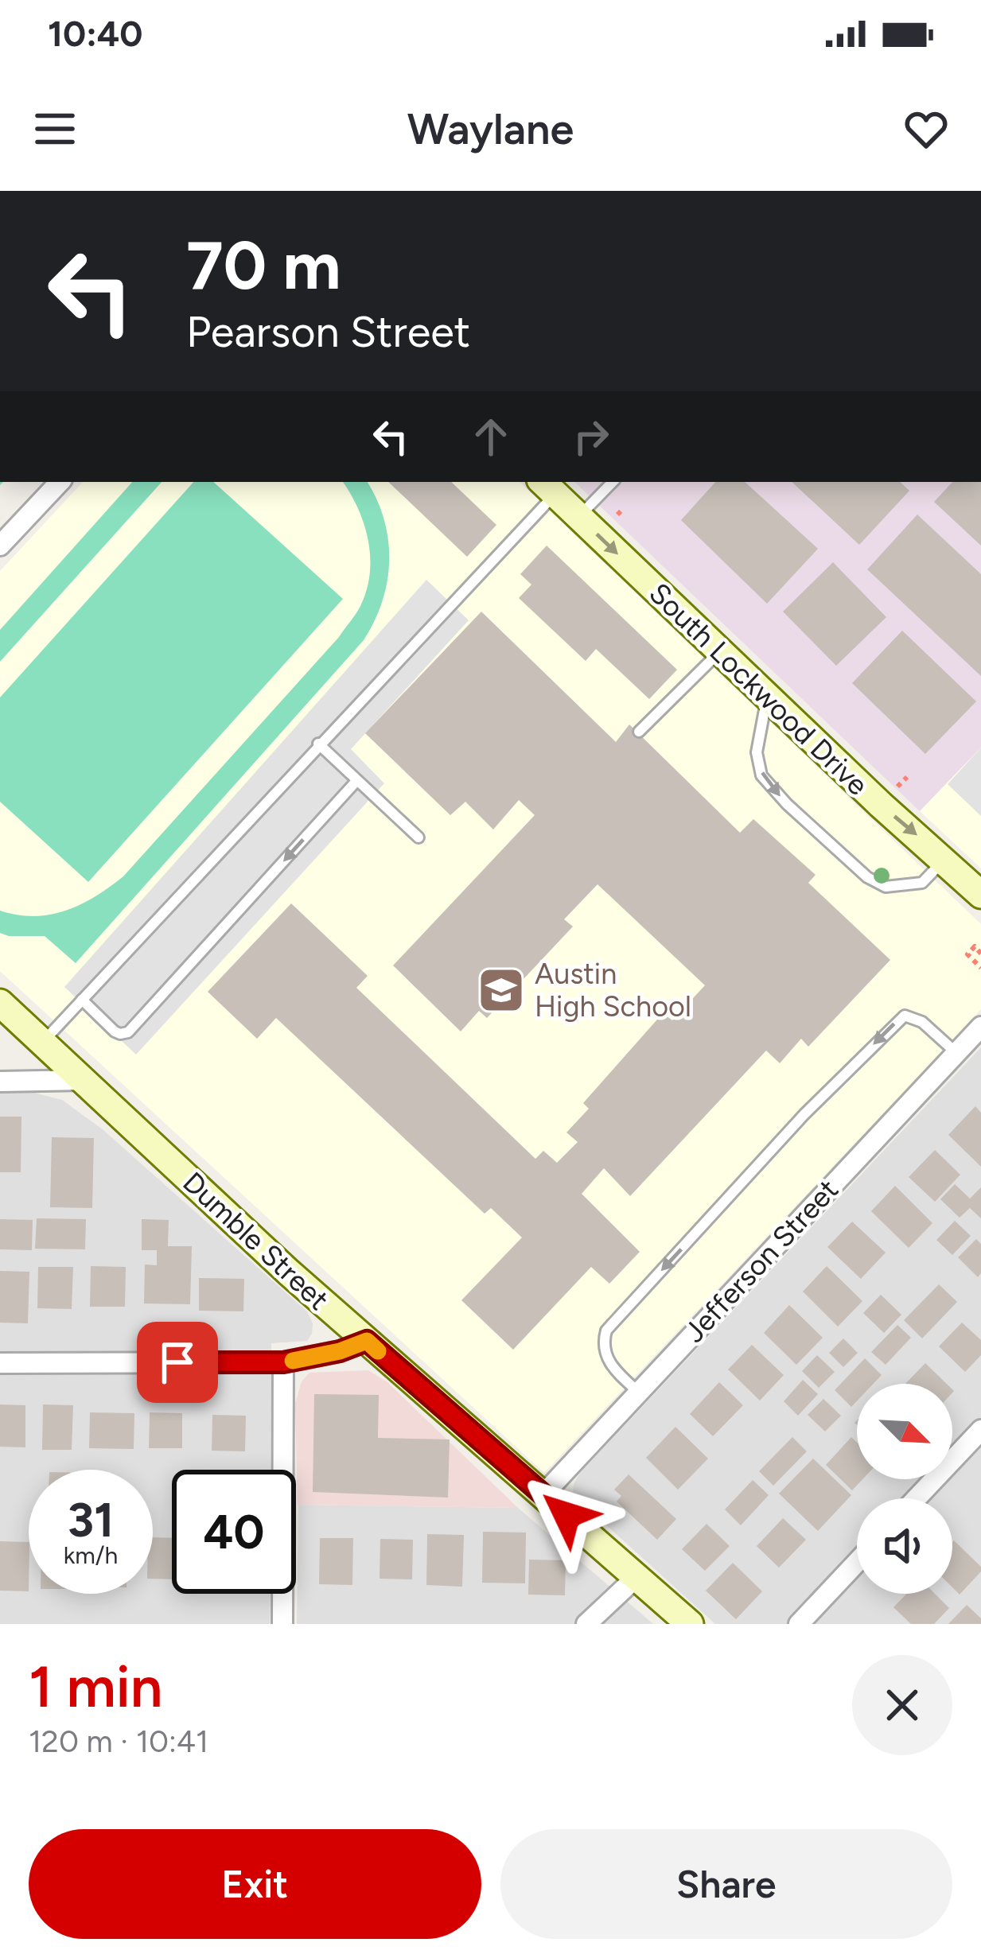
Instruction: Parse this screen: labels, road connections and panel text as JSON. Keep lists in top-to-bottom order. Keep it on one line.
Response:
{"streets":{"street":["South Lockwood Drive","Dumble Street","Jefferson Street"]},"crossings":[["Dumble Street","Jefferson Street"]],"one_way":["South Lockwood Drive"],"places":{"school or university":["Austin High School"]},"north":"bottom right","page":{"status":"10:40","header":"Waylane","turn":["70 m","Pearson Street"],"speed":"31 km/h","limit":"40","heading":["1 min","120 m · 10:41"],"buttons":["Exit","Share"]}}
